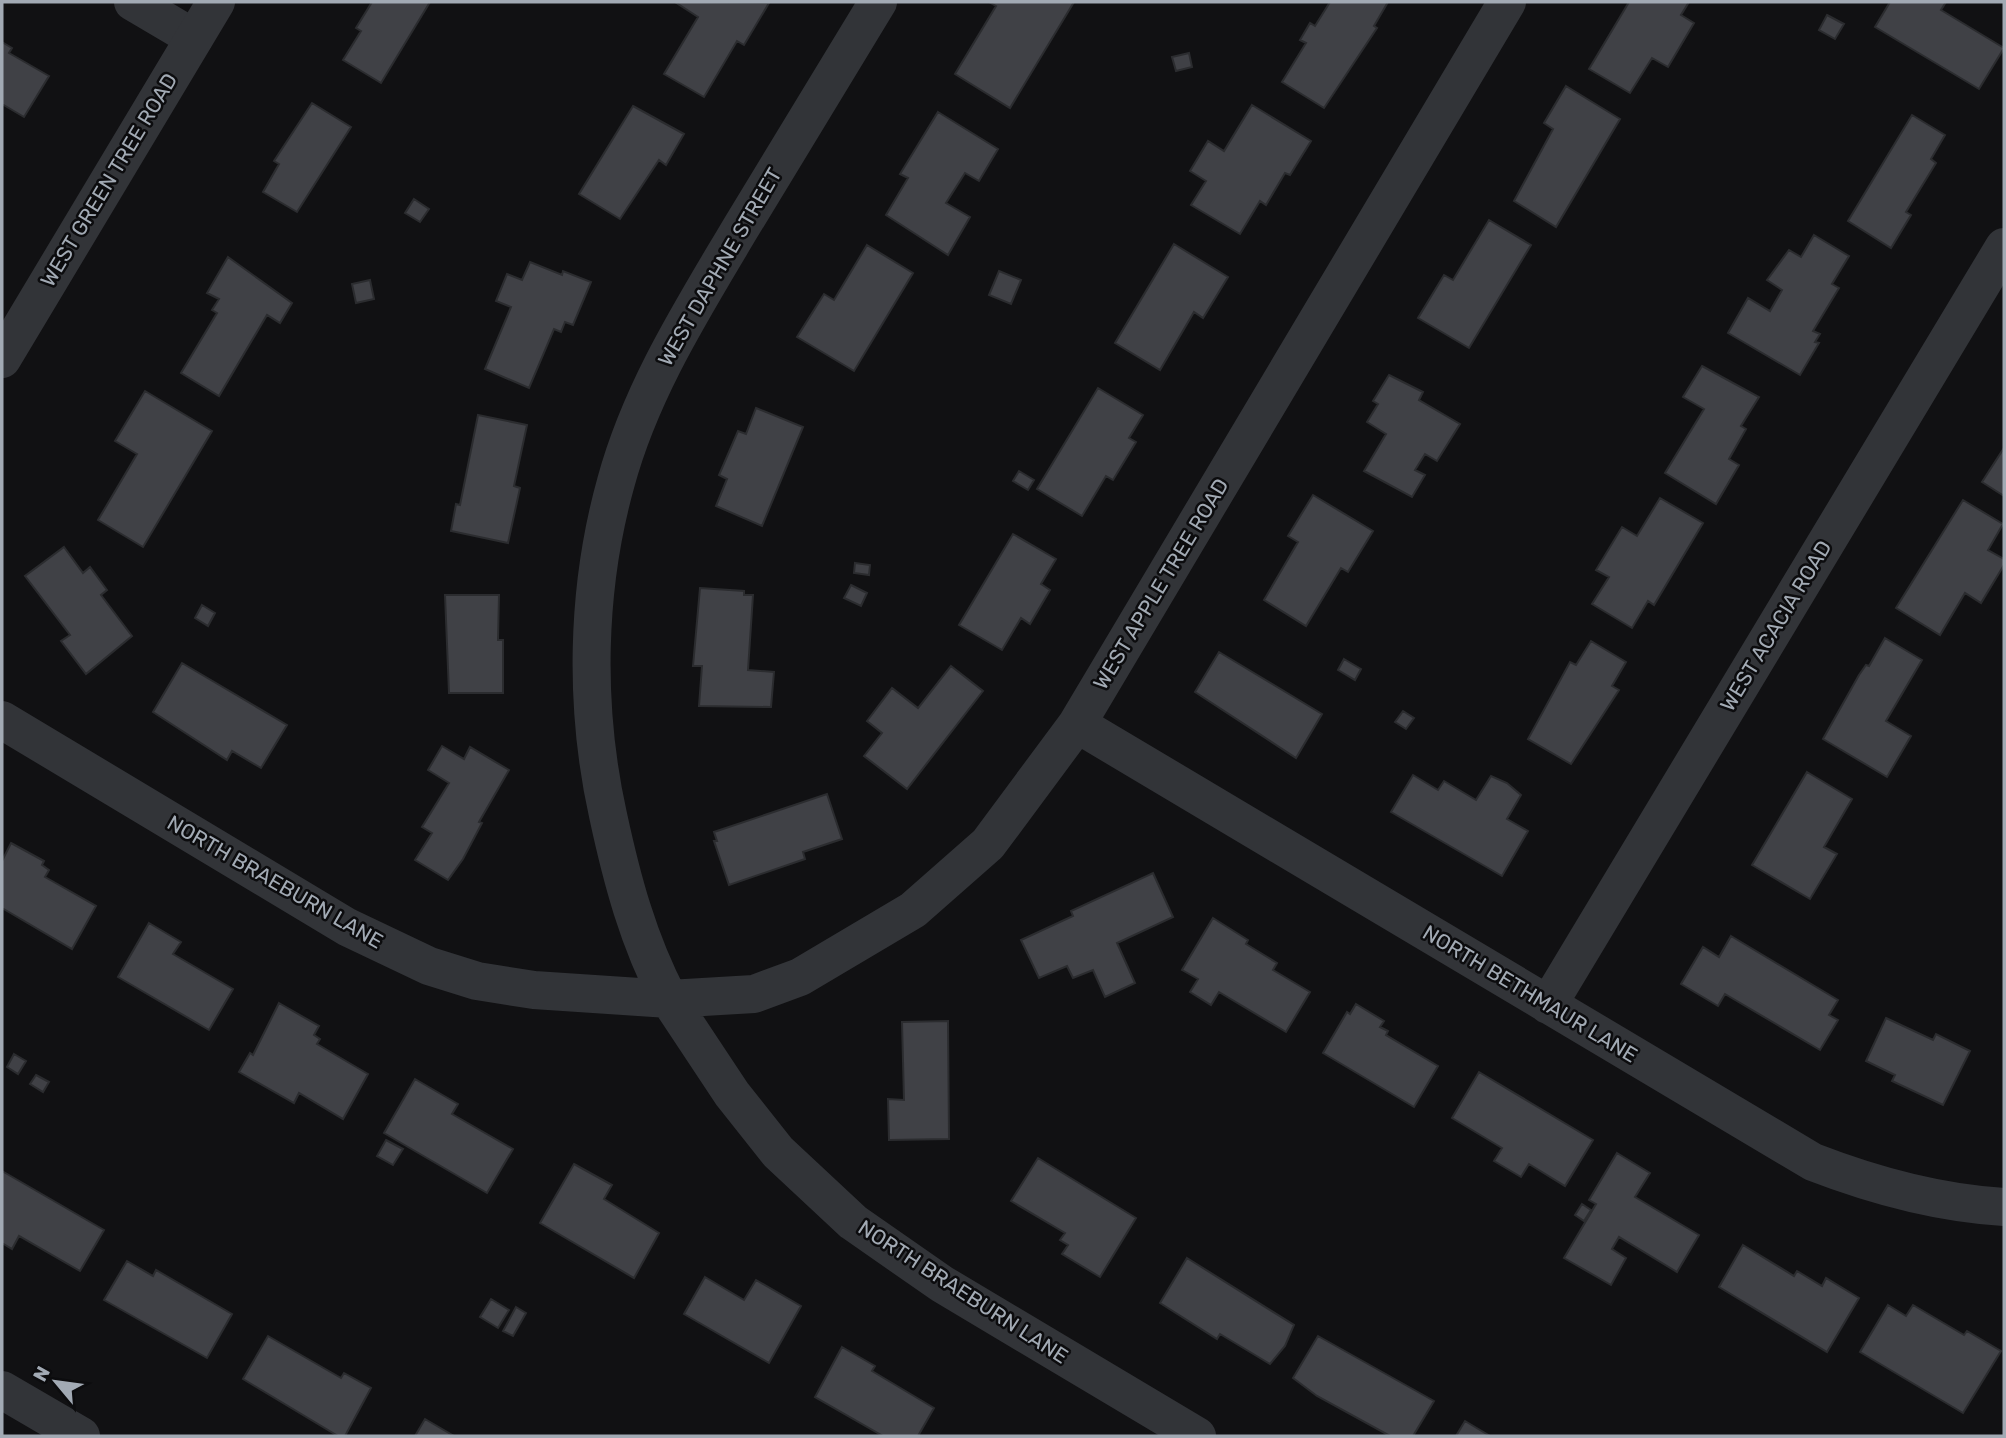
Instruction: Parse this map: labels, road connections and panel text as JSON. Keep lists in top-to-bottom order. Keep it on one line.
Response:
{"streets":{"street":["WEST GREEN TREE ROAD","WEST DAPHNE STREET","WEST APPLE TREE ROAD","WEST ACACIA ROAD","NORTH BRAEBURN LANE","NORTH BETHMAUR LANE"]},"crossings":[["WEST DAPHNE STREET","WEST APPLE TREE ROAD"],["WEST DAPHNE STREET","NORTH BRAEBURN LANE"],["WEST APPLE TREE ROAD","NORTH BRAEBURN LANE"],["WEST APPLE TREE ROAD","NORTH BETHMAUR LANE"],["WEST ACACIA ROAD","NORTH BETHMAUR LANE"]],"north":"top left"}
